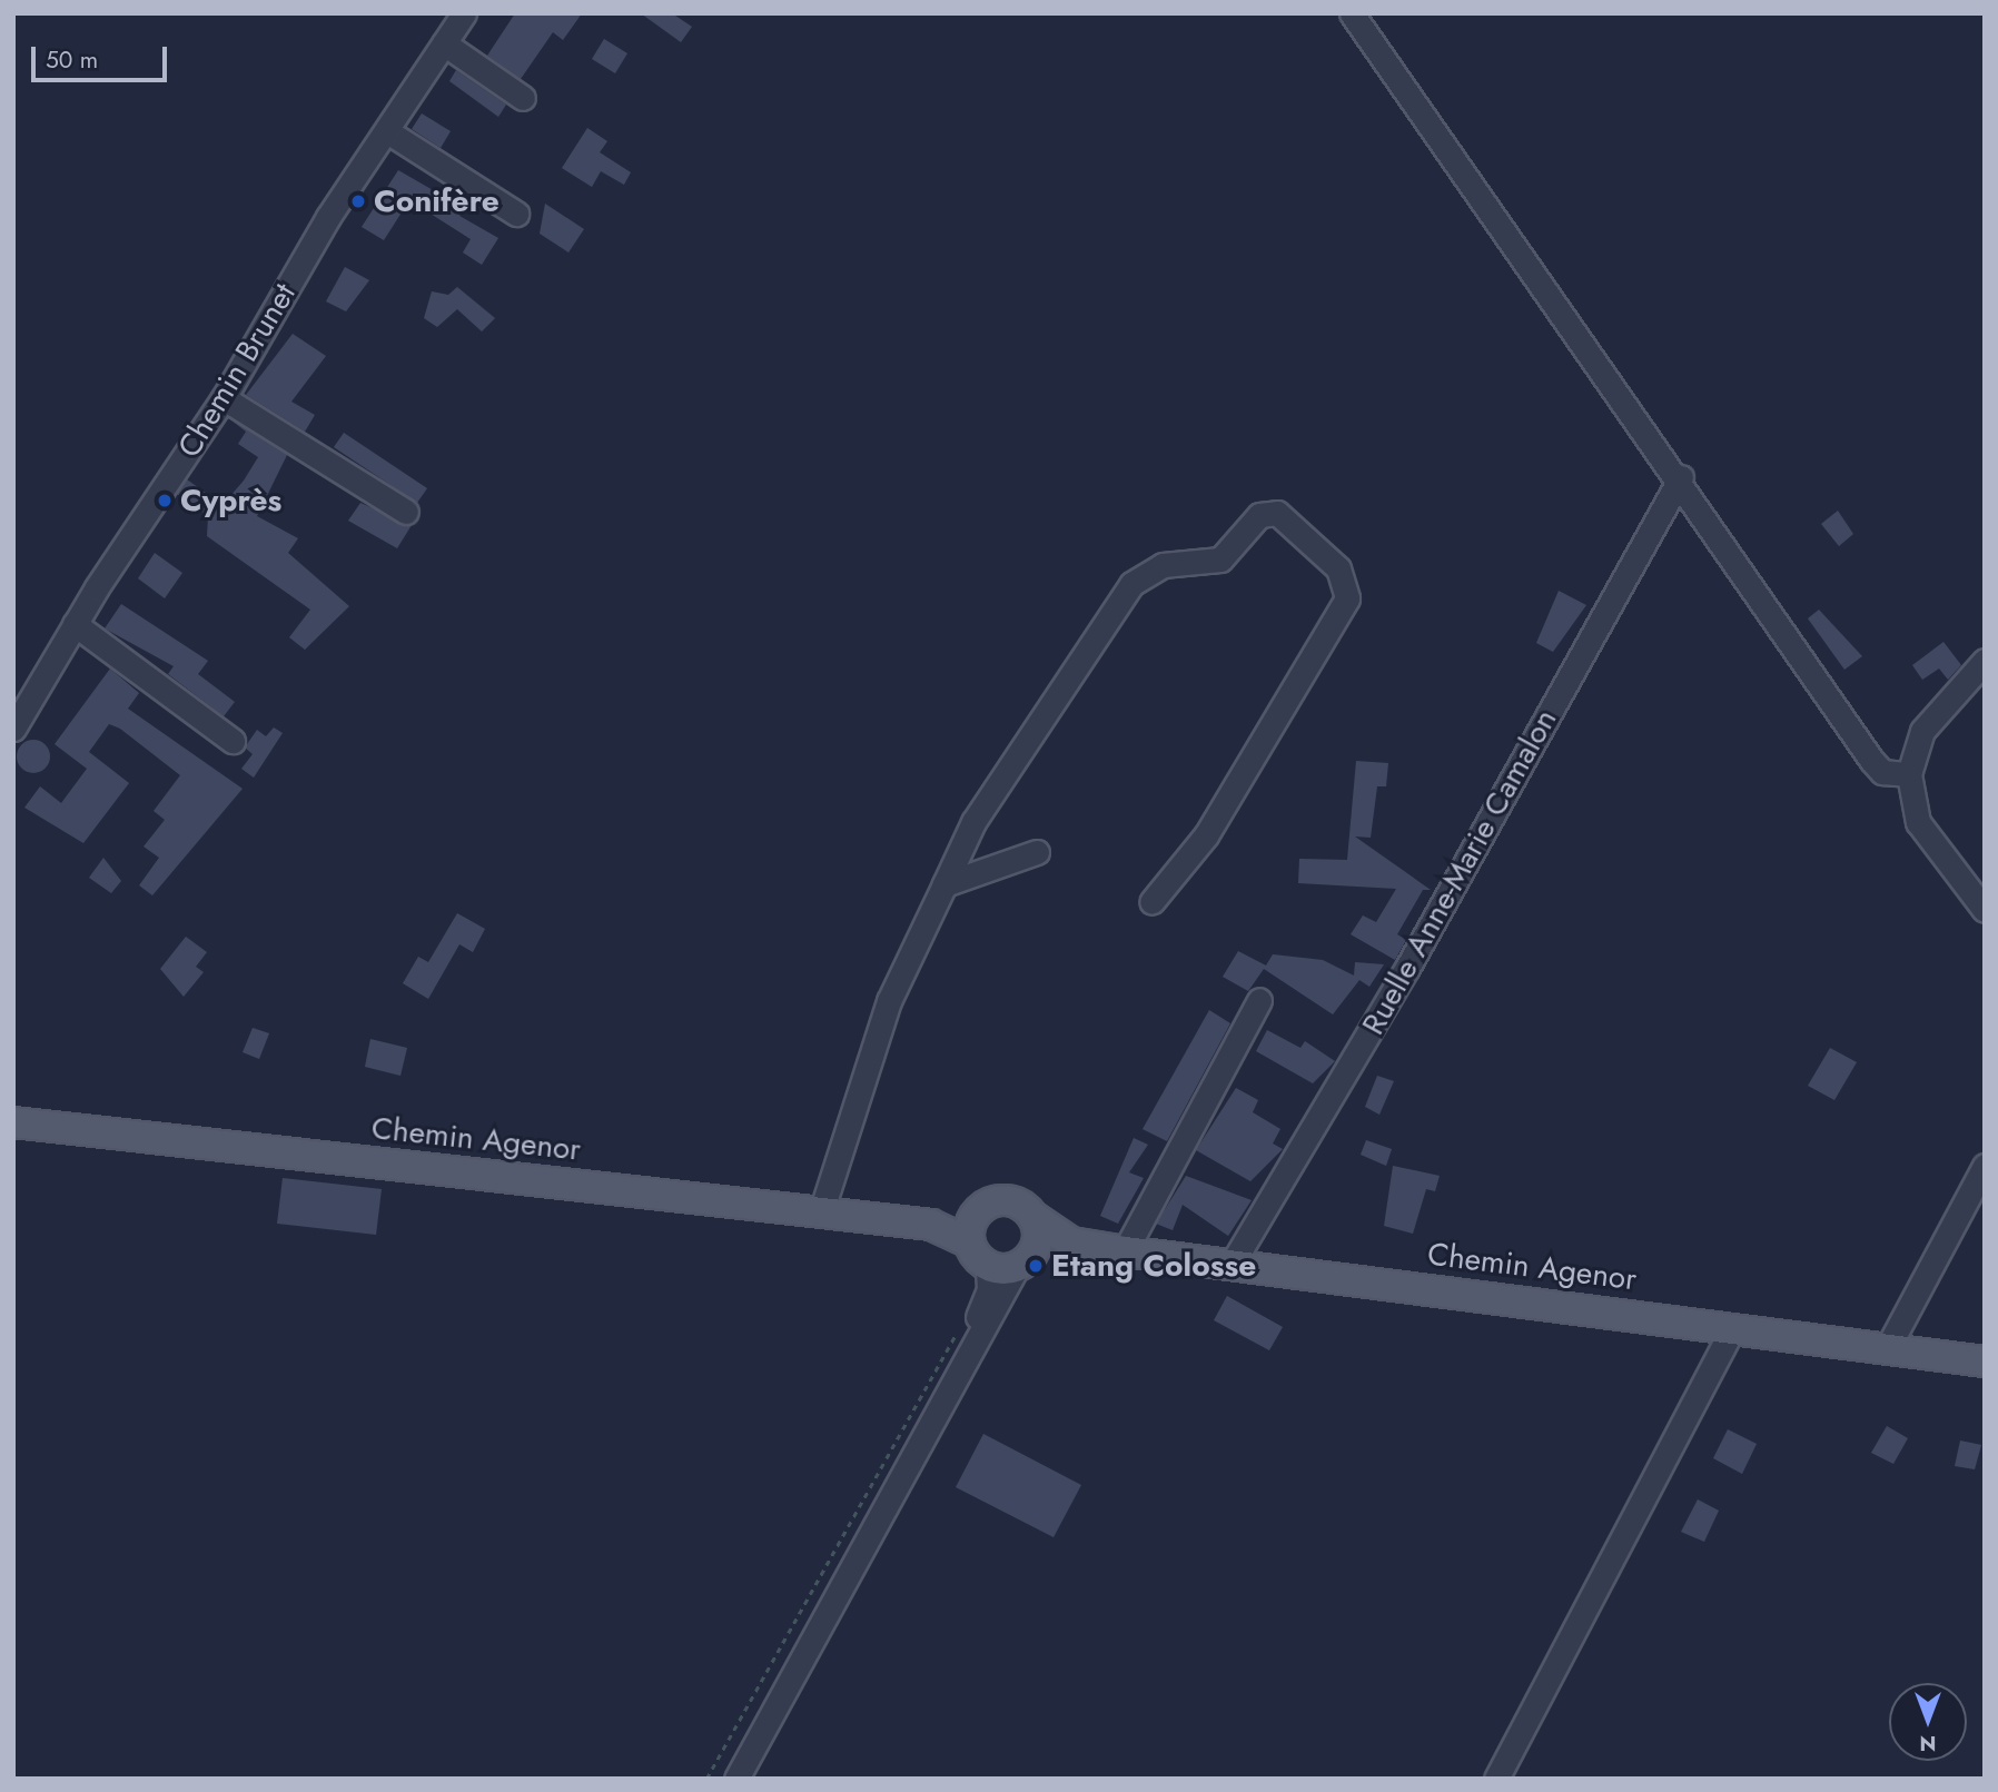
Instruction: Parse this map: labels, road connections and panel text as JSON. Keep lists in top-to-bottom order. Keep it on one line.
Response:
{"streets":{"main road":["Chemin Agenor"],"street":["Chemin Brunet","Ruelle Anne-Marie Camalon"]},"crossings":[["Ruelle Anne-Marie Camalon","Chemin Agenor"]],"places":["Conifère","Cyprès","Etang Colosse"],"scale_bar":"50 m","north":"bottom"}
